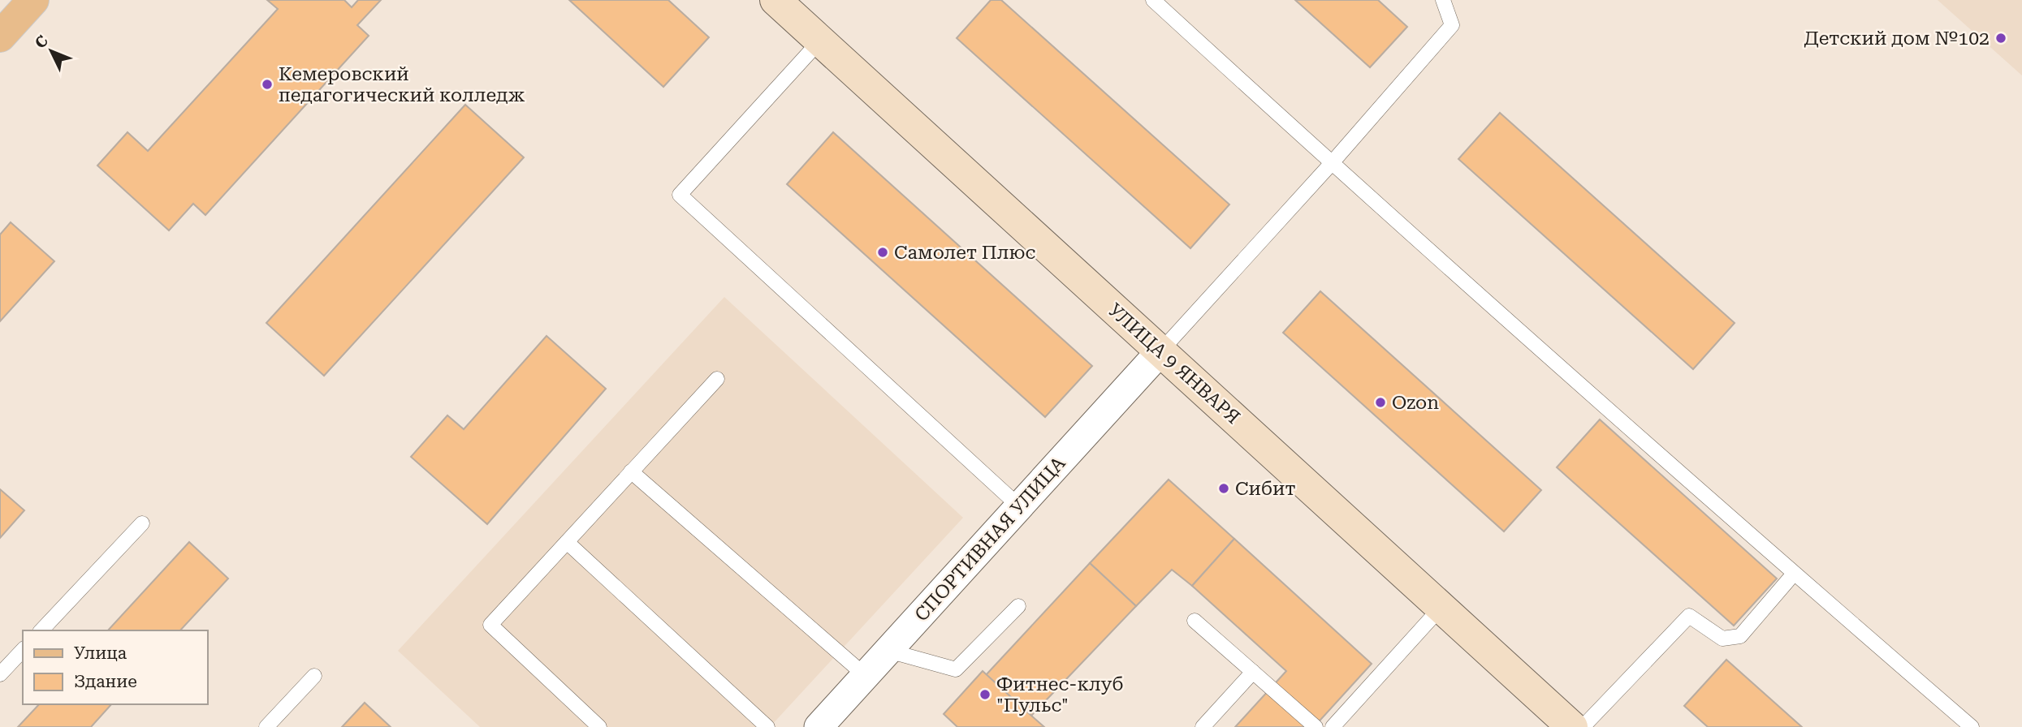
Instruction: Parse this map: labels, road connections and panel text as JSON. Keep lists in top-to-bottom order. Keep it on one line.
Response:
{"streets":{"street":["УЛИЦА 9 ЯНВАРЯ","СПОРТИВНАЯ УЛИЦА"]},"crossings":[["УЛИЦА 9 ЯНВАРЯ","СПОРТИВНАЯ УЛИЦА"]],"places":["Детский дом №102","Кемеровский педагогический колледж","Самолет Плюс","Ozon","Сибит","Фитнес-клуб \"Пульс\""],"legend":["Улица","Здание"],"north":"top left"}
